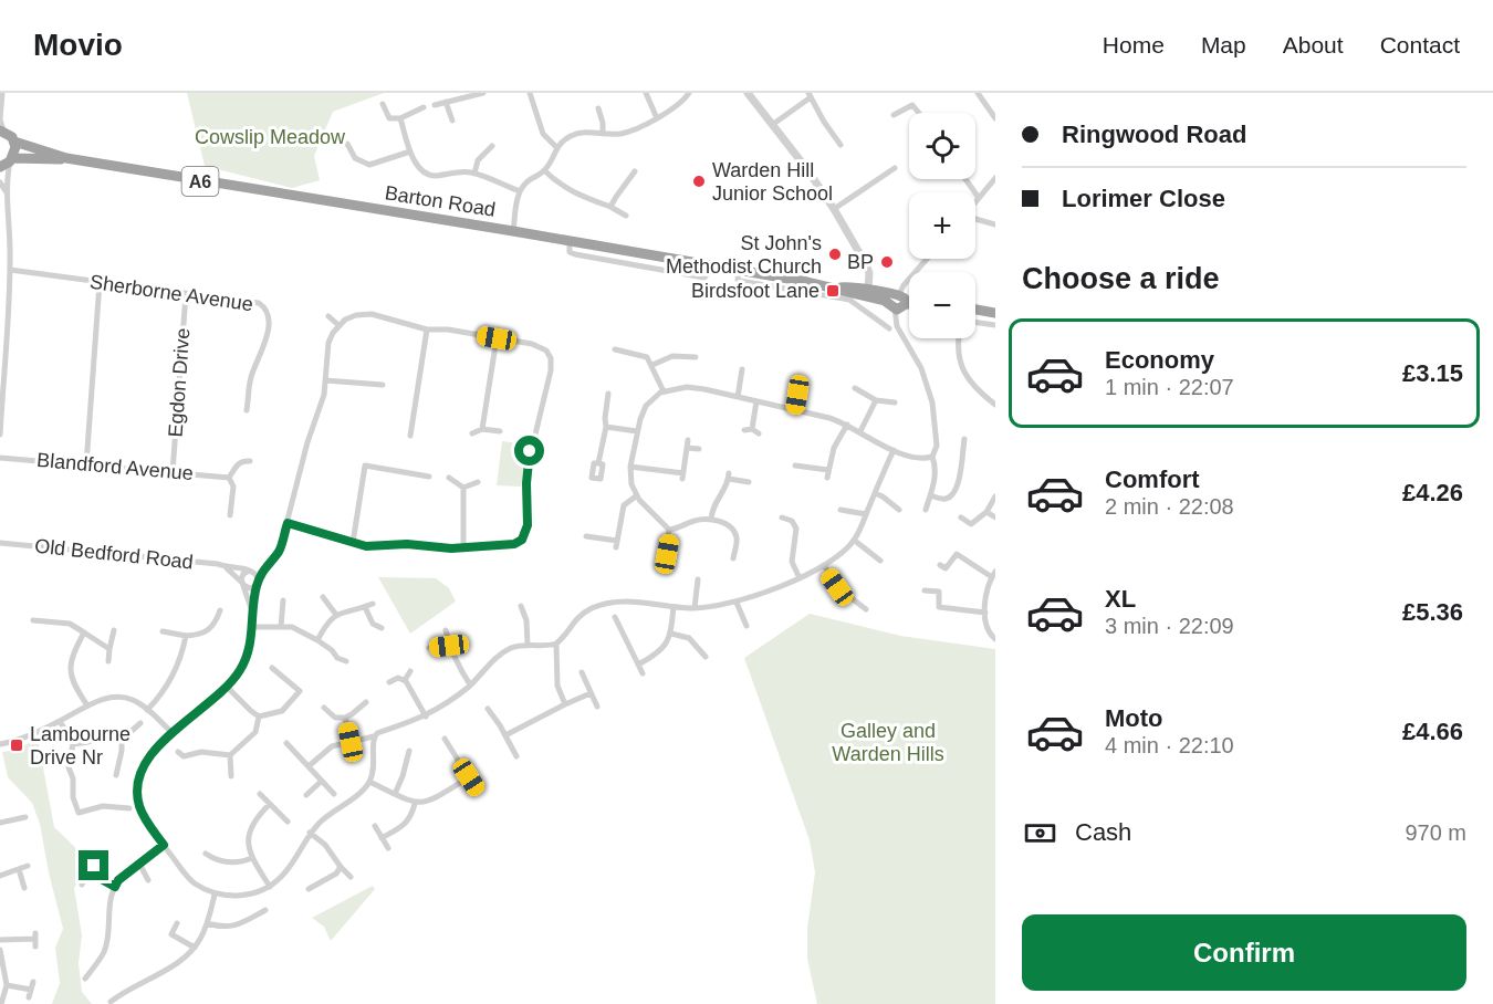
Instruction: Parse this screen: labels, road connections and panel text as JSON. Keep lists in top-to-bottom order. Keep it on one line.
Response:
{"streets":{"highway":["A6","Barton Road"],"street":["Sherborne Avenue","Egdon Drive","Blandford Avenue","Old Bedford Road"]},"crossings":[["A6","Barton Road"],["Sherborne Avenue","Egdon Drive"],["Egdon Drive","Blandford Avenue"]],"parks":["Cowslip Meadow","Galley and Warden Hills"],"places":{"other":["Warden Hill Junior School","St John's Methodist Church","BP"],"transit":["Birdsfoot Lane","Lambourne Drive Nr"]},"page":{"header":"Movio","nav":["Home","Map","About","Contact"],"banner":["Ringwood Road","Lorimer Close"],"map_buttons":["+","−"],"heading":"Choose a ride","list":[{"name":"Economy","note":"1 min · 22:07","value":"£3.15"},{"name":"Comfort","note":"2 min · 22:08","value":"£4.26"},{"name":"XL","note":"3 min · 22:09","value":"£5.36"},{"name":"Moto","note":"4 min · 22:10","value":"£4.66"}],"pay":["Cash","970 m"],"buttons":"Confirm"}}
